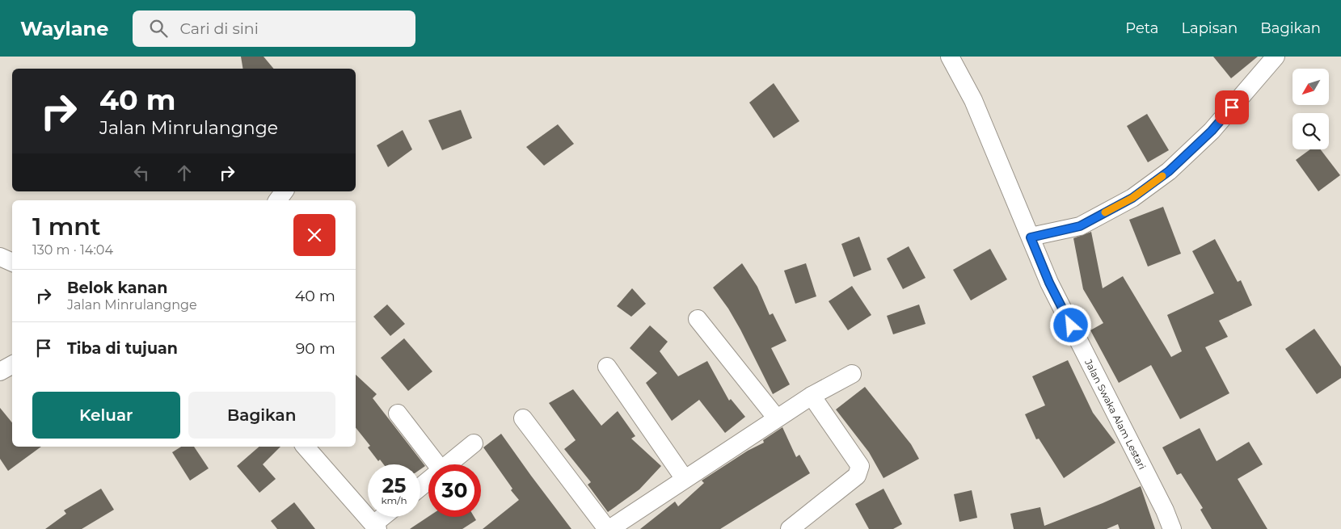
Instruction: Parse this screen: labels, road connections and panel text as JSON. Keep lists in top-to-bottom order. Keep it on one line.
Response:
{"streets":{"street":["Jalan Swaka Alam Lestari"]},"north":"bottom left","page":{"header":"Waylane","search":"Cari di sini","nav":["Peta","Lapisan","Bagikan"],"turn":["40 m","Jalan Minrulangnge"],"heading":["1 mnt","130 m · 14:04"],"list":[{"name":"Belok kanan","note":"Jalan Minrulangnge","value":"40 m"},{"name":"Tiba di tujuan","value":"90 m"}],"buttons":["Keluar","Bagikan"],"speed":"25 km/h","limit":"30"}}
